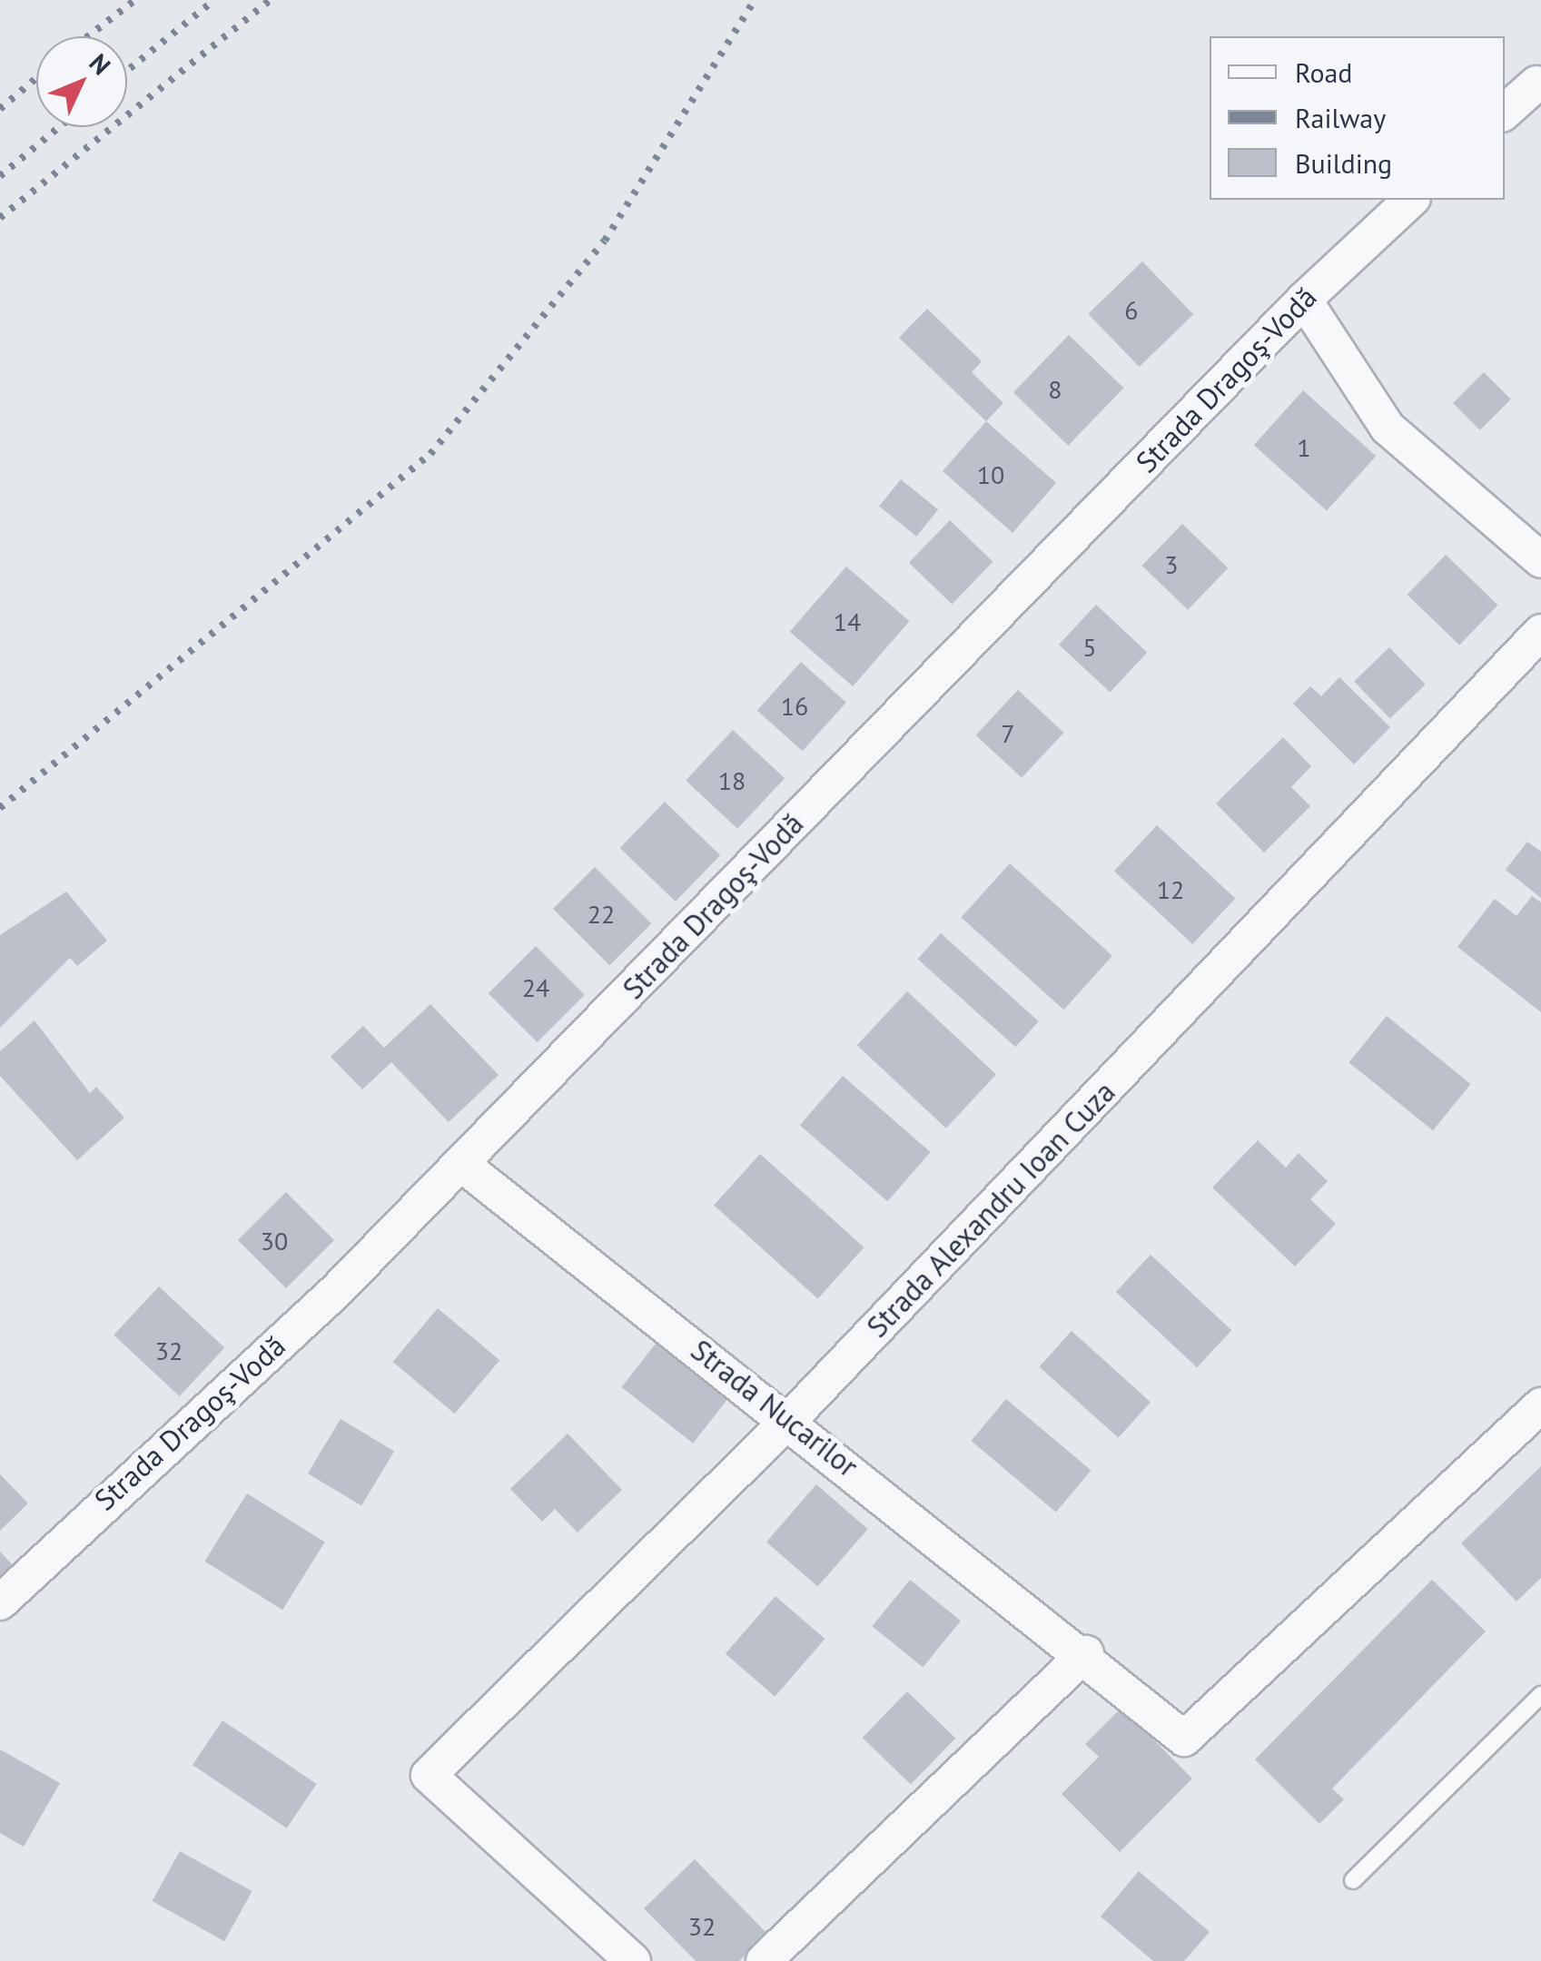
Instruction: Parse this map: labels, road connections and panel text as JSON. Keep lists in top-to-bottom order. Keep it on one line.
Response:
{"streets":{"street":["Strada Dragoş-Vodă","Strada Alexandru Ioan Cuza","Strada Nucarilor"]},"crossings":[["Strada Dragoş-Vodă","Strada Nucarilor"],["Strada Alexandru Ioan Cuza","Strada Nucarilor"]],"house_numbers":["6","8","1","10","3","14","5","16","7","18","12","22","24","30","32","32"],"legend":["Road","Railway","Building"],"north":"top right"}
